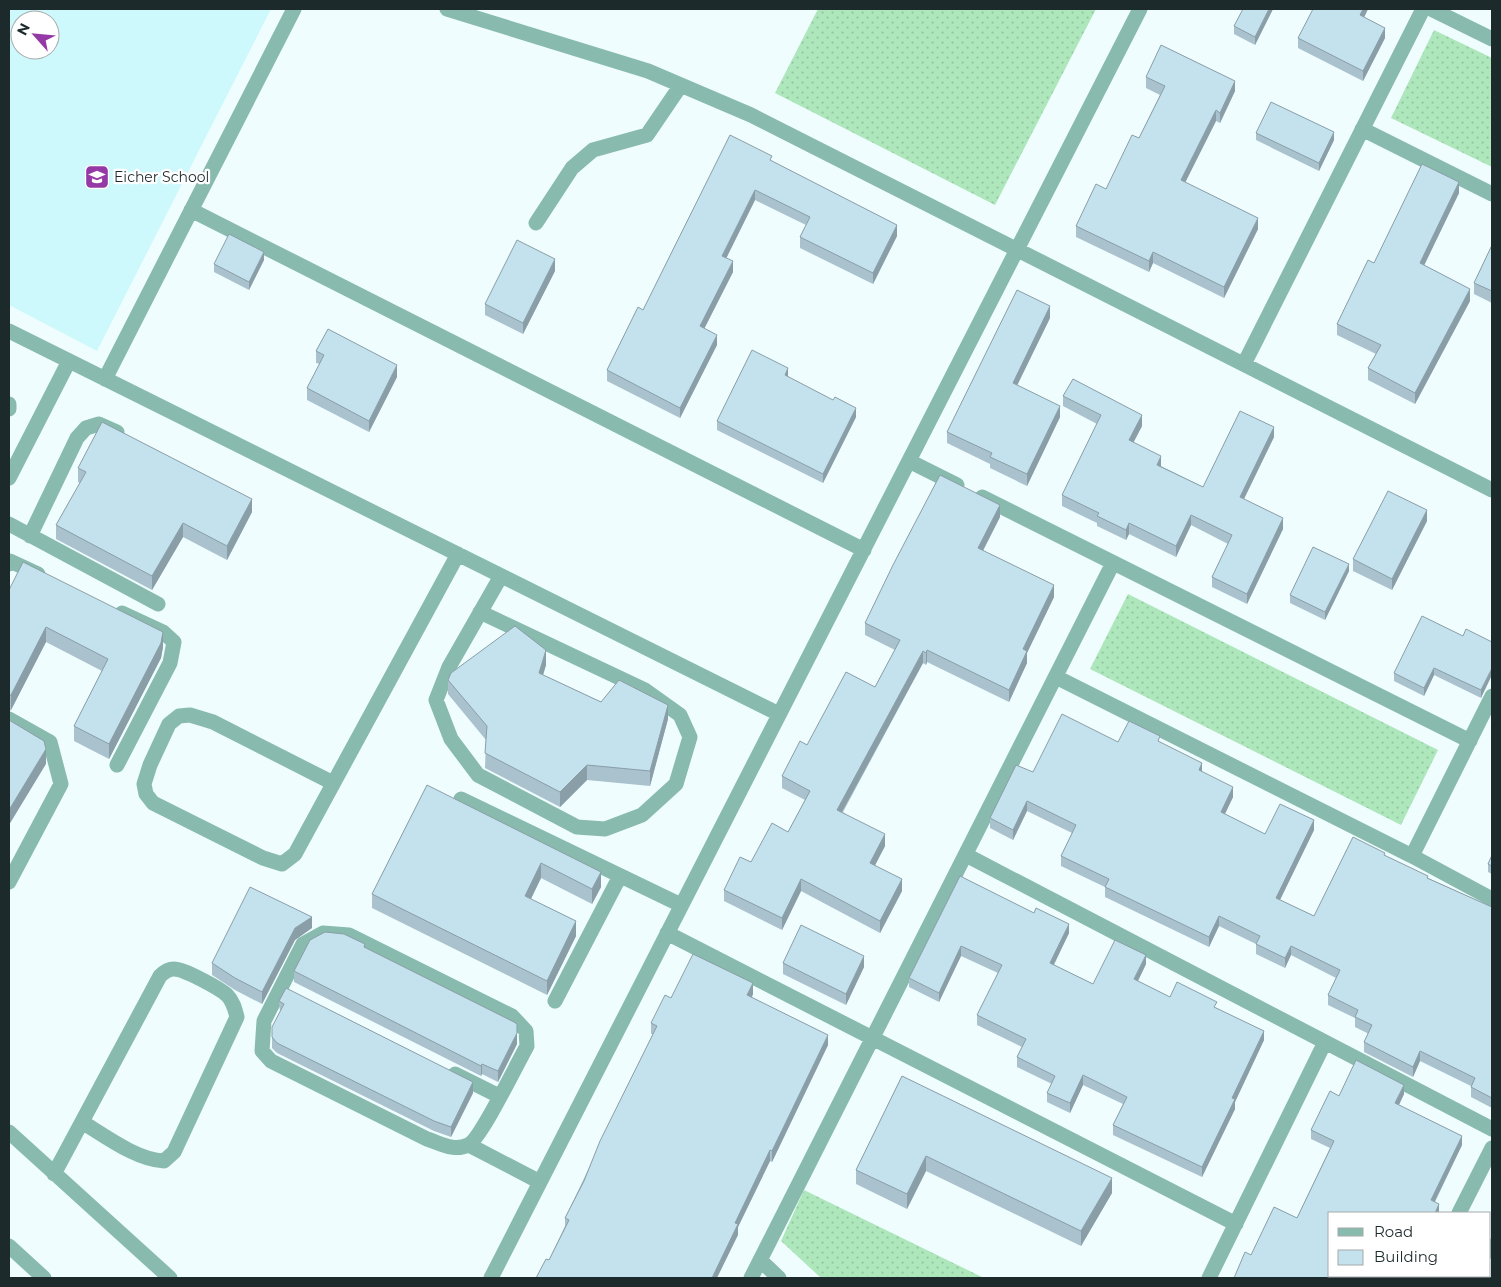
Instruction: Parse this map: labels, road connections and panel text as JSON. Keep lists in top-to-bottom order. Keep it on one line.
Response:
{"places":{"school or university":["Eicher School"]},"legend":["Road","Building"],"north":"top left"}
